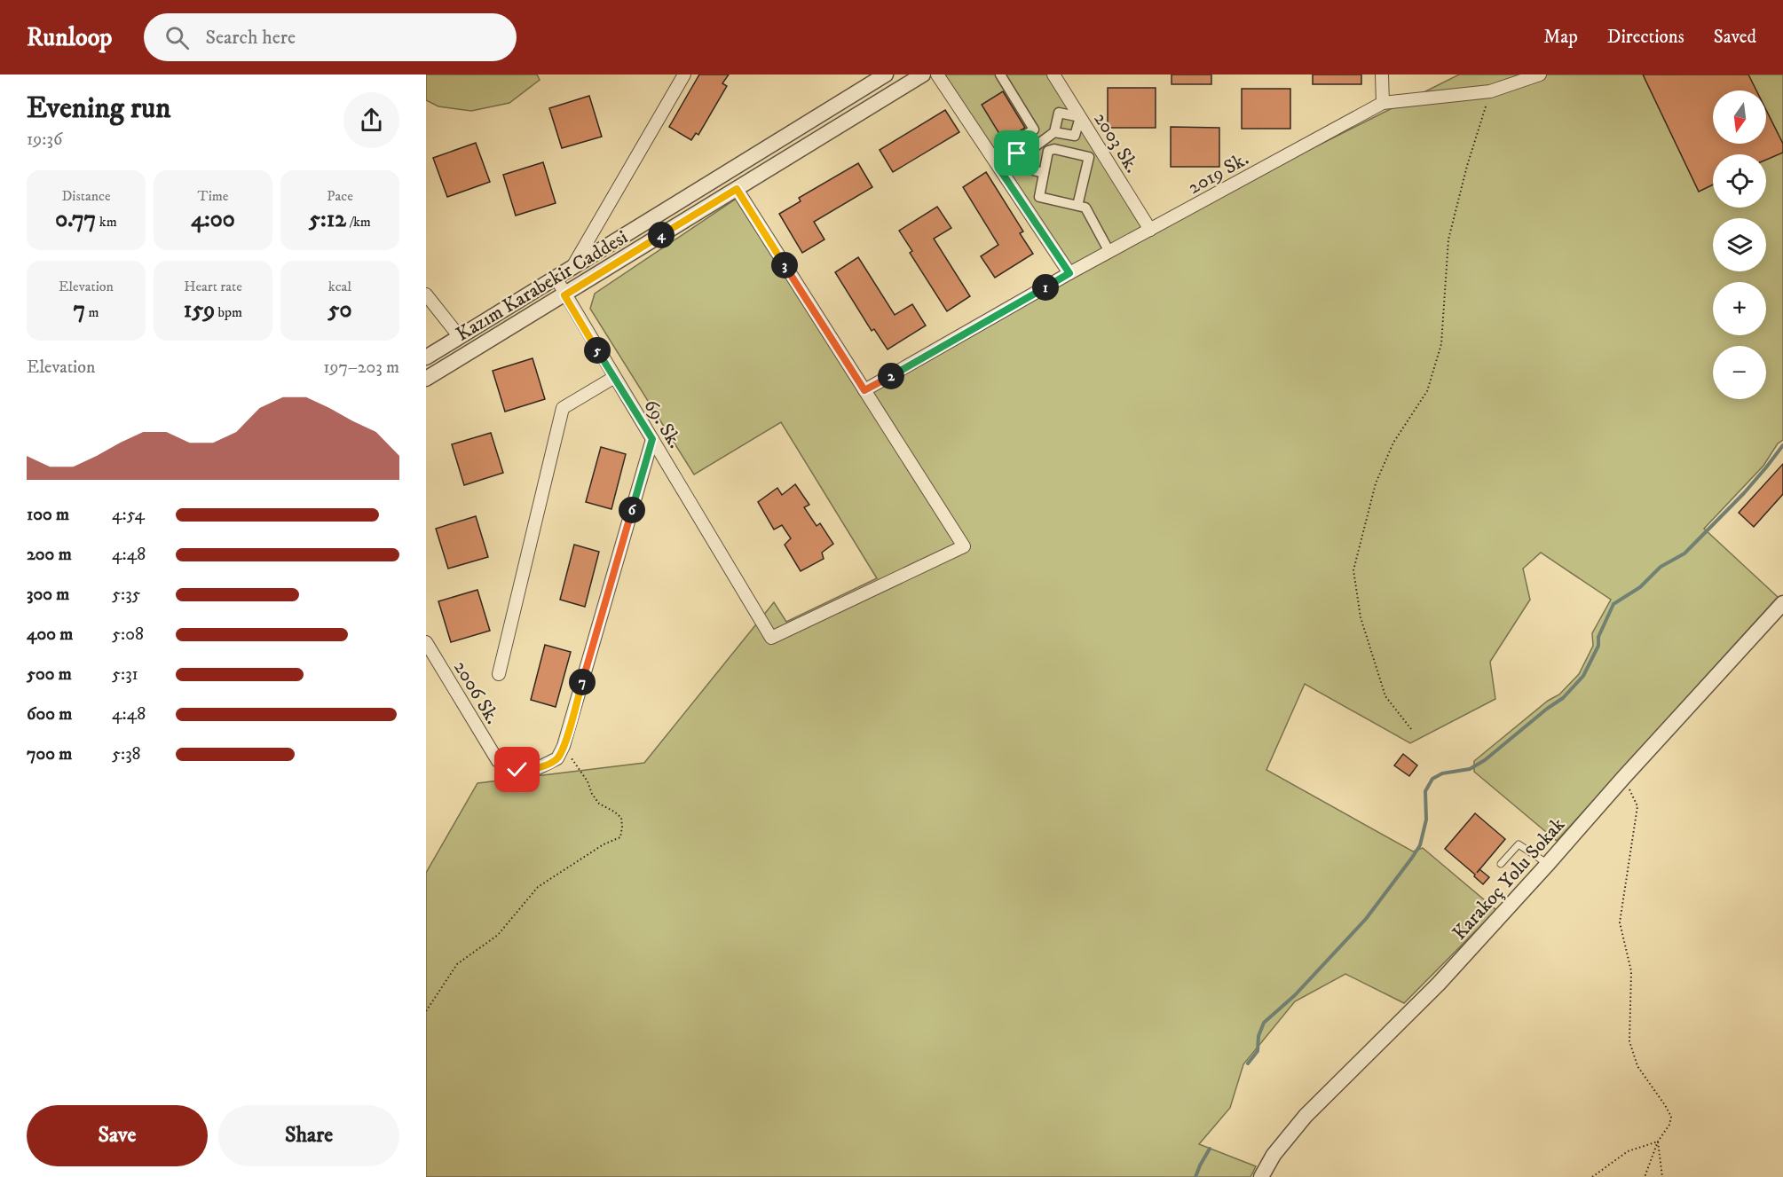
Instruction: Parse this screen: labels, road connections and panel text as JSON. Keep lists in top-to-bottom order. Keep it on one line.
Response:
{"streets":{"street":["2003 Sk.","2019 Sk.","Kazım Karabekir Caddesi","69. Sk.","2006 Sk.","Karakoç Yolu Sokak"]},"crossings":[["2003 Sk.","2019 Sk."],["2019 Sk.","69. Sk."],["Kazım Karabekir Caddesi","69. Sk."]],"north":"bottom","page":{"header":"Runloop","search":"Search here","nav":["Map","Directions","Saved"],"heading":["Evening run","19:36"],"map_buttons":["+","−"],"stats":[["Distance","0.77 km"],["Time","4:00"],["Pace","5:12 /km"],["Elevation","7 m"],["Heart rate","159 bpm"],["kcal","50"]],"pins":["4","3","1","5","2","6","7"],"chart":["Elevation","197–203 m"],"list":[{"name":"100 m","note":"4:54"},{"name":"200 m","note":"4:48"},{"name":"300 m","note":"5:35"},{"name":"400 m","note":"5:08"},{"name":"500 m","note":"5:31"},{"name":"600 m","note":"4:48"},{"name":"700 m","note":"5:38"}],"buttons":["Save","Share"]}}
